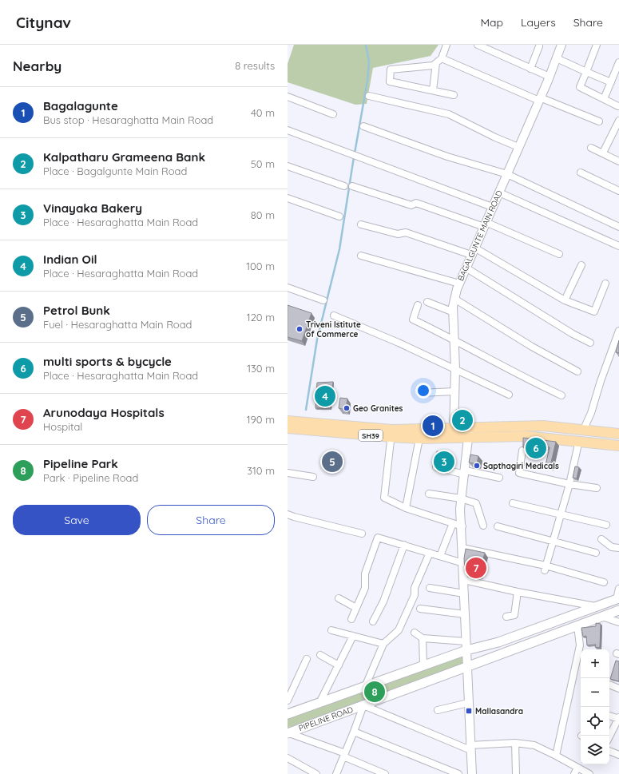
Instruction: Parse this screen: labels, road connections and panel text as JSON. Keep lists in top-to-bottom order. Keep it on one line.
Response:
{"streets":{"main road":["SH39","PIPELINE ROAD"],"street":["BAGALGUNTE MAIN ROAD"]},"crossings":[["BAGALGUNTE MAIN ROAD","SH39"]],"places":{"other":["Triveni Istitute of Commerce","Geo Granites","Sapthagiri Medicals"],"transit":["Mallasandra"]},"page":{"header":"Citynav","nav":["Map","Layers","Share"],"heading":["Nearby","8 results"],"list":[{"mark":"1","name":"Bagalagunte","note":"Bus stop · Hesaraghatta Main Road","value":"40 m"},{"mark":"2","name":"Kalpatharu Grameena Bank","note":"Place · Bagalgunte Main Road","value":"50 m"},{"mark":"3","name":"Vinayaka Bakery","note":"Place · Hesaraghatta Main Road","value":"80 m"},{"mark":"4","name":"Indian Oil","note":"Place · Hesaraghatta Main Road","value":"100 m"},{"mark":"5","name":"Petrol Bunk","note":"Fuel · Hesaraghatta Main Road","value":"120 m"},{"mark":"6","name":"multi sports & bycycle","note":"Place · Hesaraghatta Main Road","value":"130 m"},{"mark":"7","name":"Arunodaya Hospitals","note":"Hospital","value":"190 m"},{"mark":"8","name":"Pipeline Park","note":"Park · Pipeline Road","value":"310 m"}],"pins":["4","2","1","6","3","5","7","8"],"buttons":["Save","Share"],"map_buttons":["+","−"]}}
